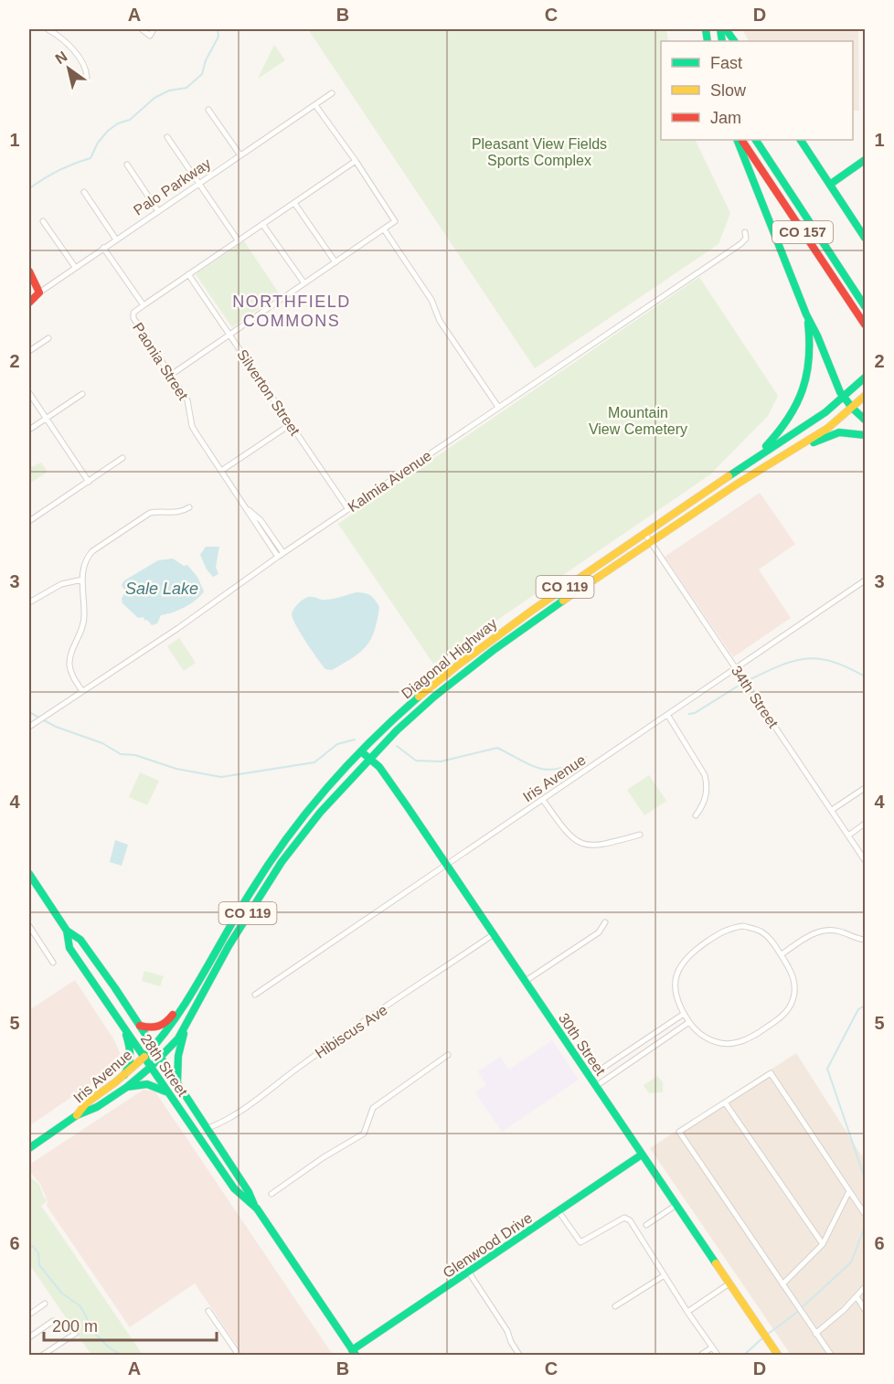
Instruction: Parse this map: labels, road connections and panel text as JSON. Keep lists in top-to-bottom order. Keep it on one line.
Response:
{"streets":{"main road":["Palo Parkway","CO 157","CO 119","Diagonal Highway","Iris Avenue","30th Street","28th Street","Glenwood Drive"],"street":["Paonia Street","Silverton Street","Kalmia Avenue","34th Street","Hibiscus Ave"]},"crossings":[["Palo Parkway","Paonia Street"],["Paonia Street","Kalmia Avenue"],["Silverton Street","Kalmia Avenue"],["CO 119","Diagonal Highway"],["CO 119","28th Street"],["Diagonal Highway","34th Street"],["Diagonal Highway","Iris Avenue"],["Diagonal Highway","30th Street"],["Diagonal Highway","28th Street"],["34th Street","Iris Avenue"],["Iris Avenue","30th Street"],["Iris Avenue","28th Street"],["Hibiscus Ave","30th Street"],["Hibiscus Ave","28th Street"],["30th Street","Glenwood Drive"],["28th Street","Glenwood Drive"]],"districts":["NORTHFIELD COMMONS"],"water":["Sale Lake"],"parks":["Pleasant View Fields Sports Complex","Mountain View Cemetery"],"legend":["Fast","Slow","Jam"],"scale_bar":"200 m","north":"top left","grid":{"columns":["A","B","C","D"],"rows":["1","2","3","4","5","6"]}}
